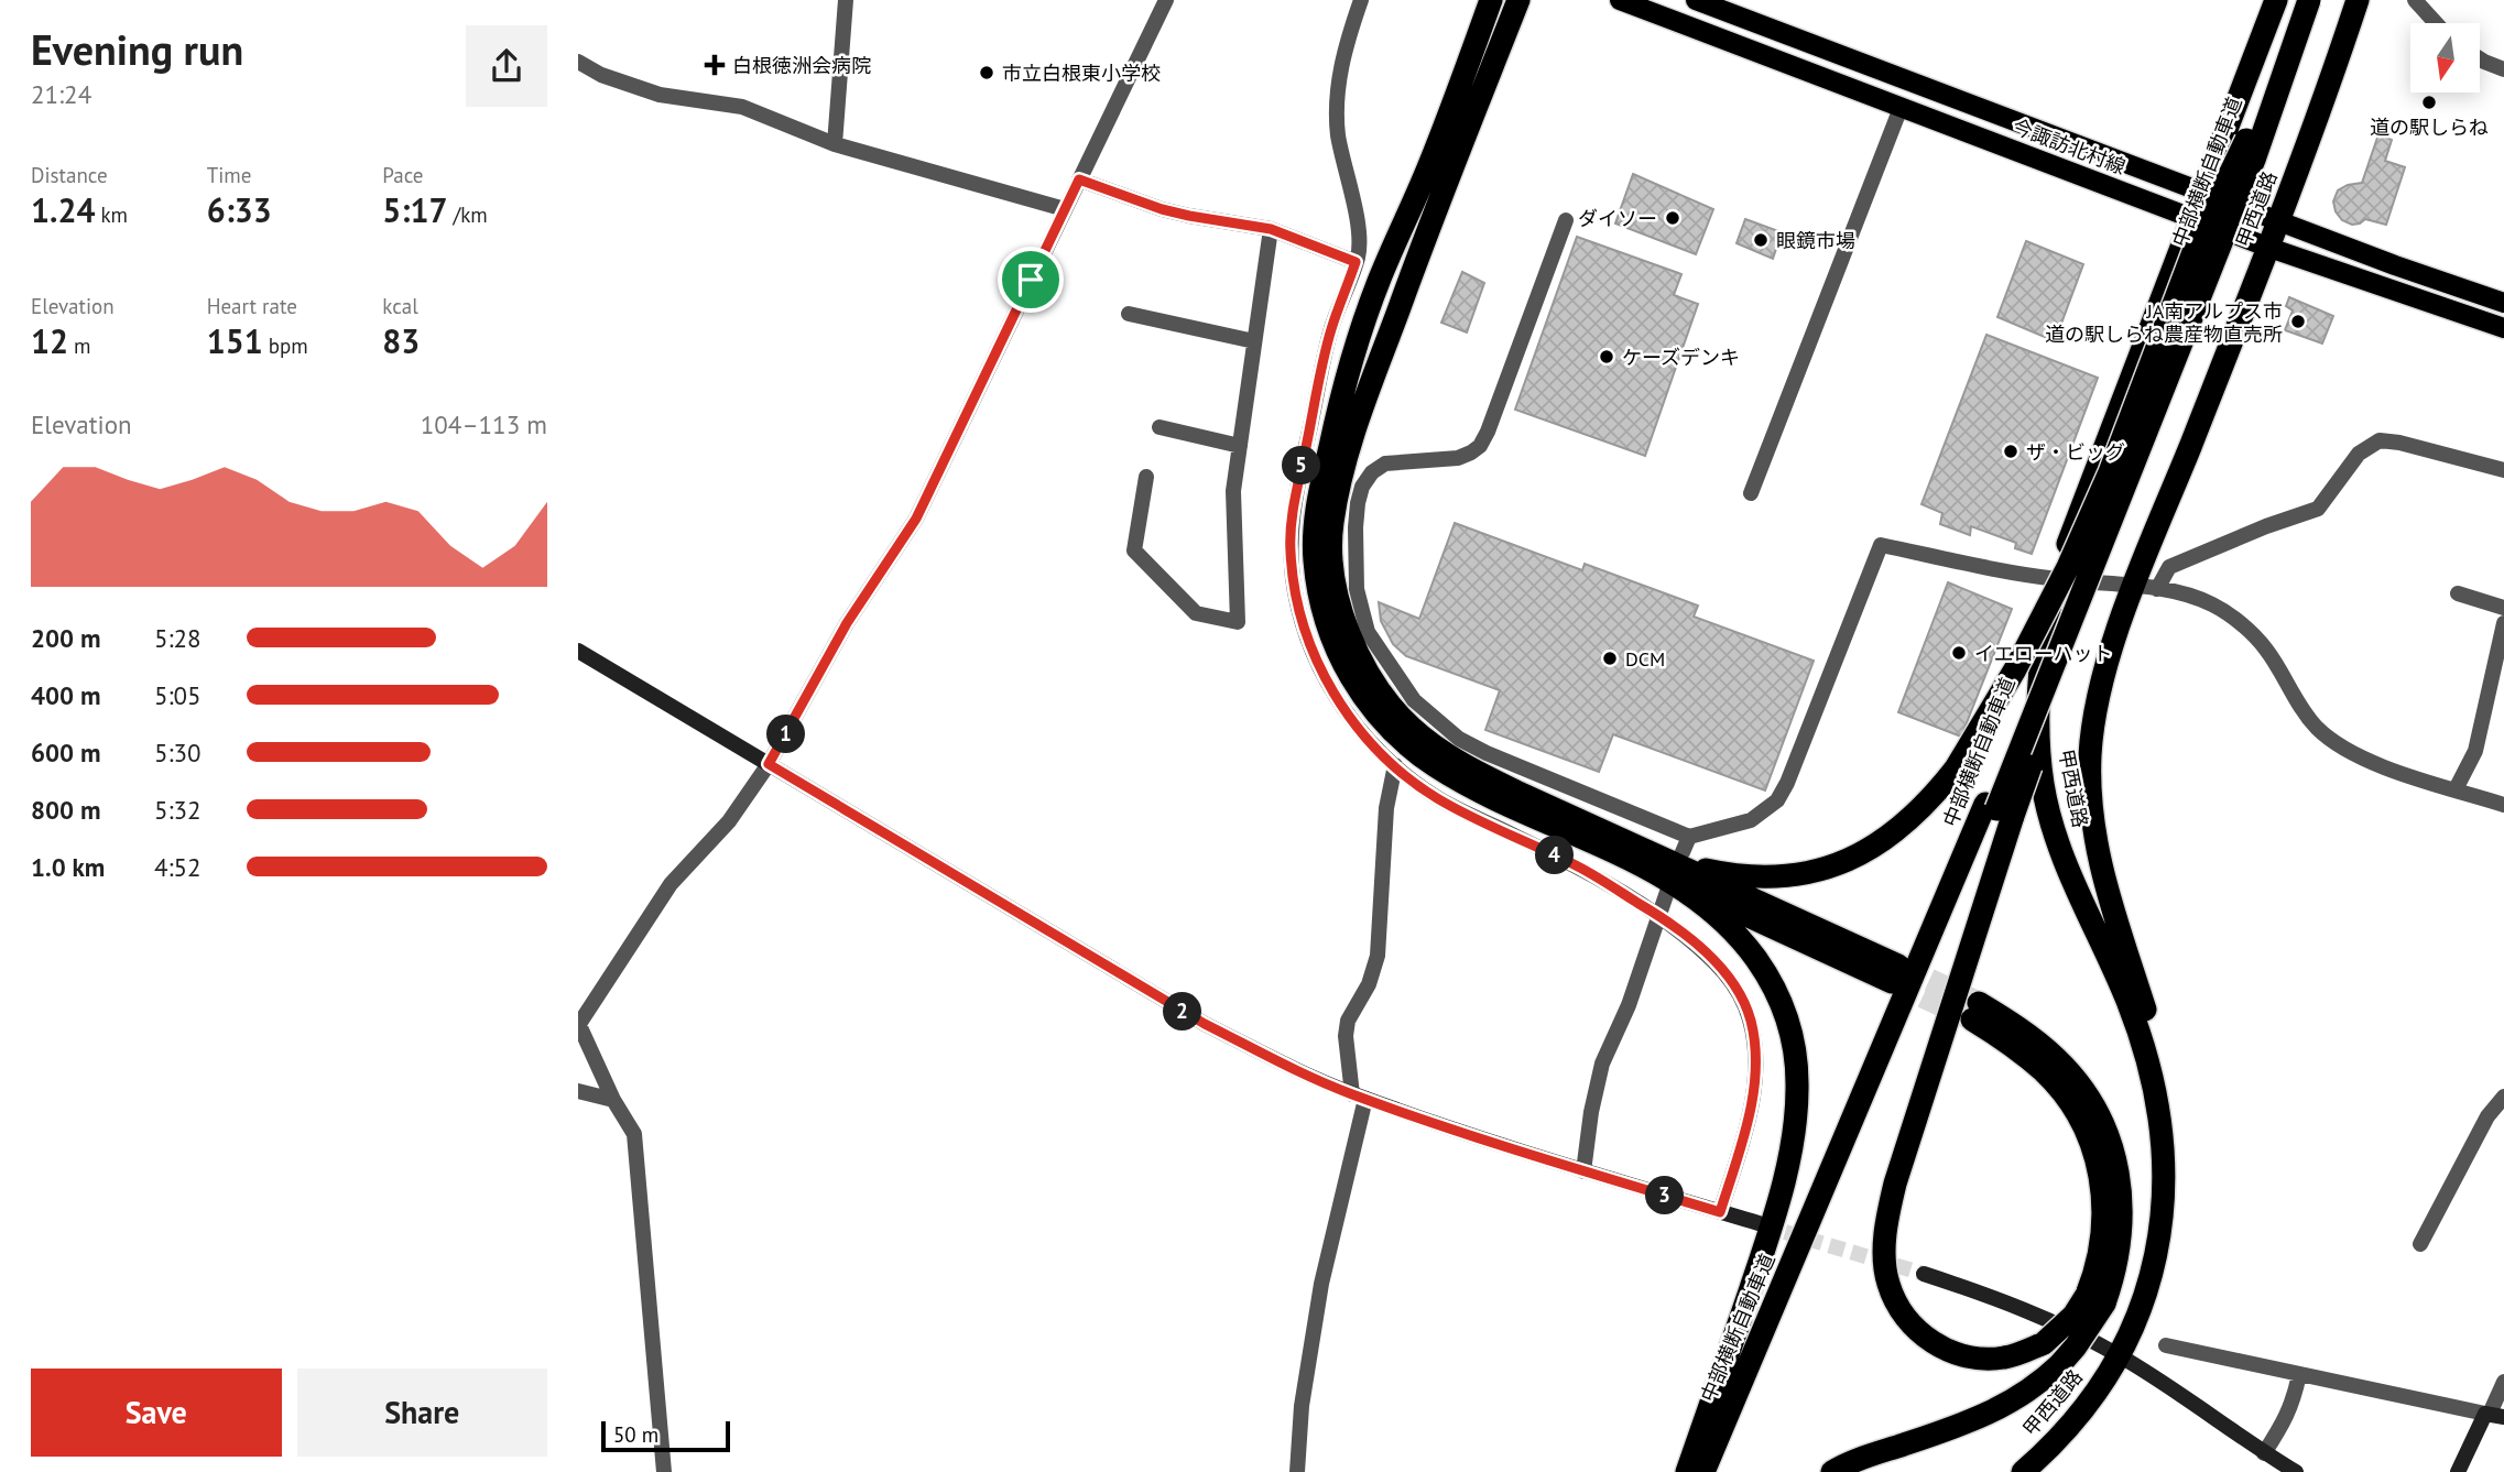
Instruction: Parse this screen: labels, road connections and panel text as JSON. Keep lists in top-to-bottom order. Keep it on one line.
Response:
{"streets":{"highway":["中部横断自動車道","甲西道路"],"main road":["今諏訪北村線"]},"crossings":[["今諏訪北村線","甲西道路"]],"places":{"health":["白根徳洲会病院"],"other":["市立白根東小学校","道の駅しらね","ダイソー","眼鏡市場","JA南アルプス市 道の駅しらね農産物直売所","ケーズデンキ","ザ・ビッグ","イエローハット","DCM"]},"scale_bar":"50 m","north":"bottom","page":{"heading":["Evening run","21:24"],"stats":[["Distance","1.24 km"],["Time","6:33"],["Pace","5:17 /km"],["Elevation","12 m"],["Heart rate","151 bpm"],["kcal","83"]],"chart":["Elevation","104–113 m"],"pins":["5","1","4","2","3"],"list":[{"name":"200 m","note":"5:28"},{"name":"400 m","note":"5:05"},{"name":"600 m","note":"5:30"},{"name":"800 m","note":"5:32"},{"name":"1.0 km","note":"4:52"}],"buttons":["Save","Share"],"scale":"50 m"}}
